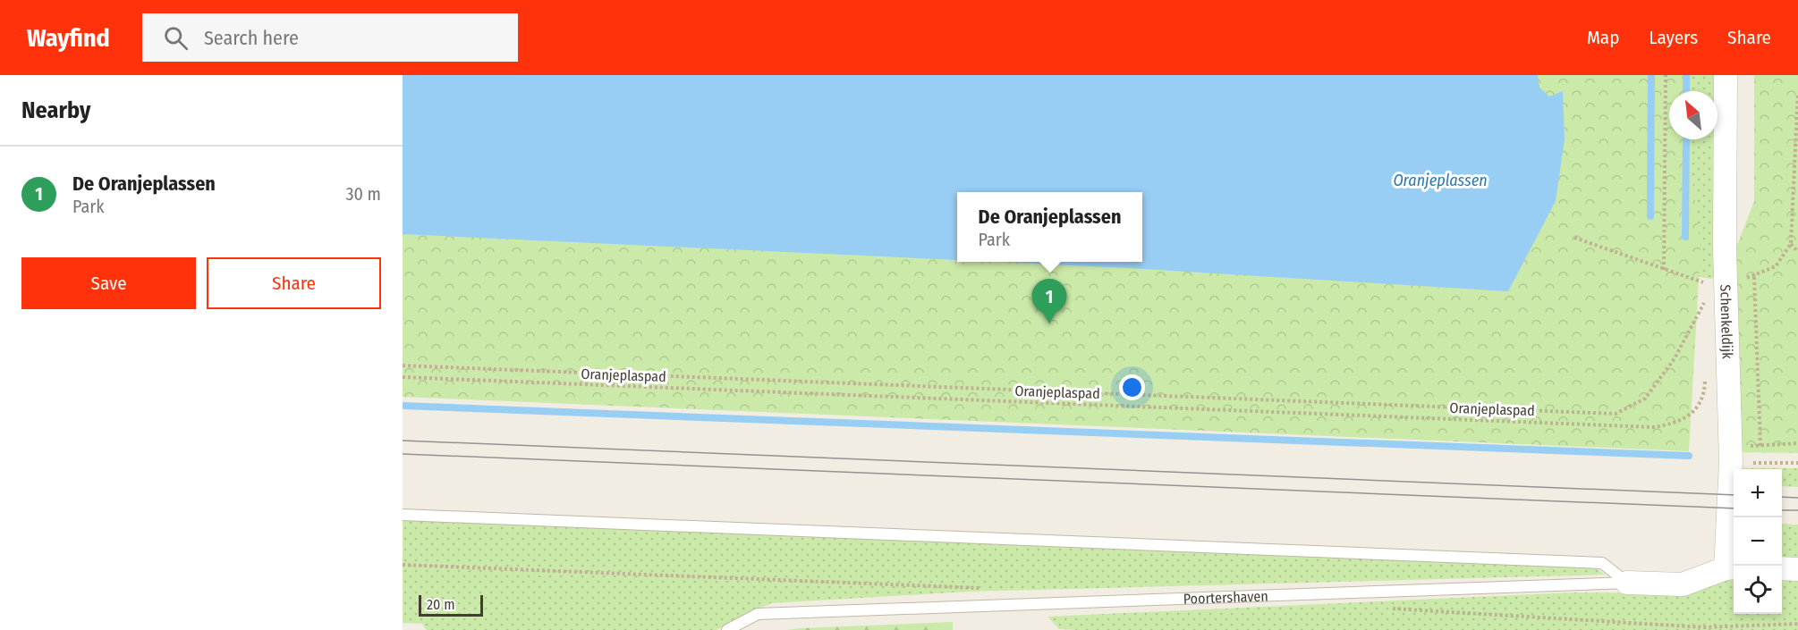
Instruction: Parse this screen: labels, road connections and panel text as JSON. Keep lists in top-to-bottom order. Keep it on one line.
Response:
{"streets":{"street":["Schenkeldijk","Poortershaven"],"path":["Oranjeplaspad"]},"crossings":[["Schenkeldijk","Poortershaven"]],"water":["Oranjeplassen"],"scale_bar":"20 m","north":"top left","page":{"header":"Wayfind","search":"Search here","nav":["Map","Layers","Share"],"heading":"Nearby","list":[{"mark":"1","name":"De Oranjeplassen","note":"Park","value":"30 m"}],"popup":["De Oranjeplassen","Park"],"buttons":["Save","Share"],"pins":"1","map_buttons":["+","−"],"scale":"20 m"}}
